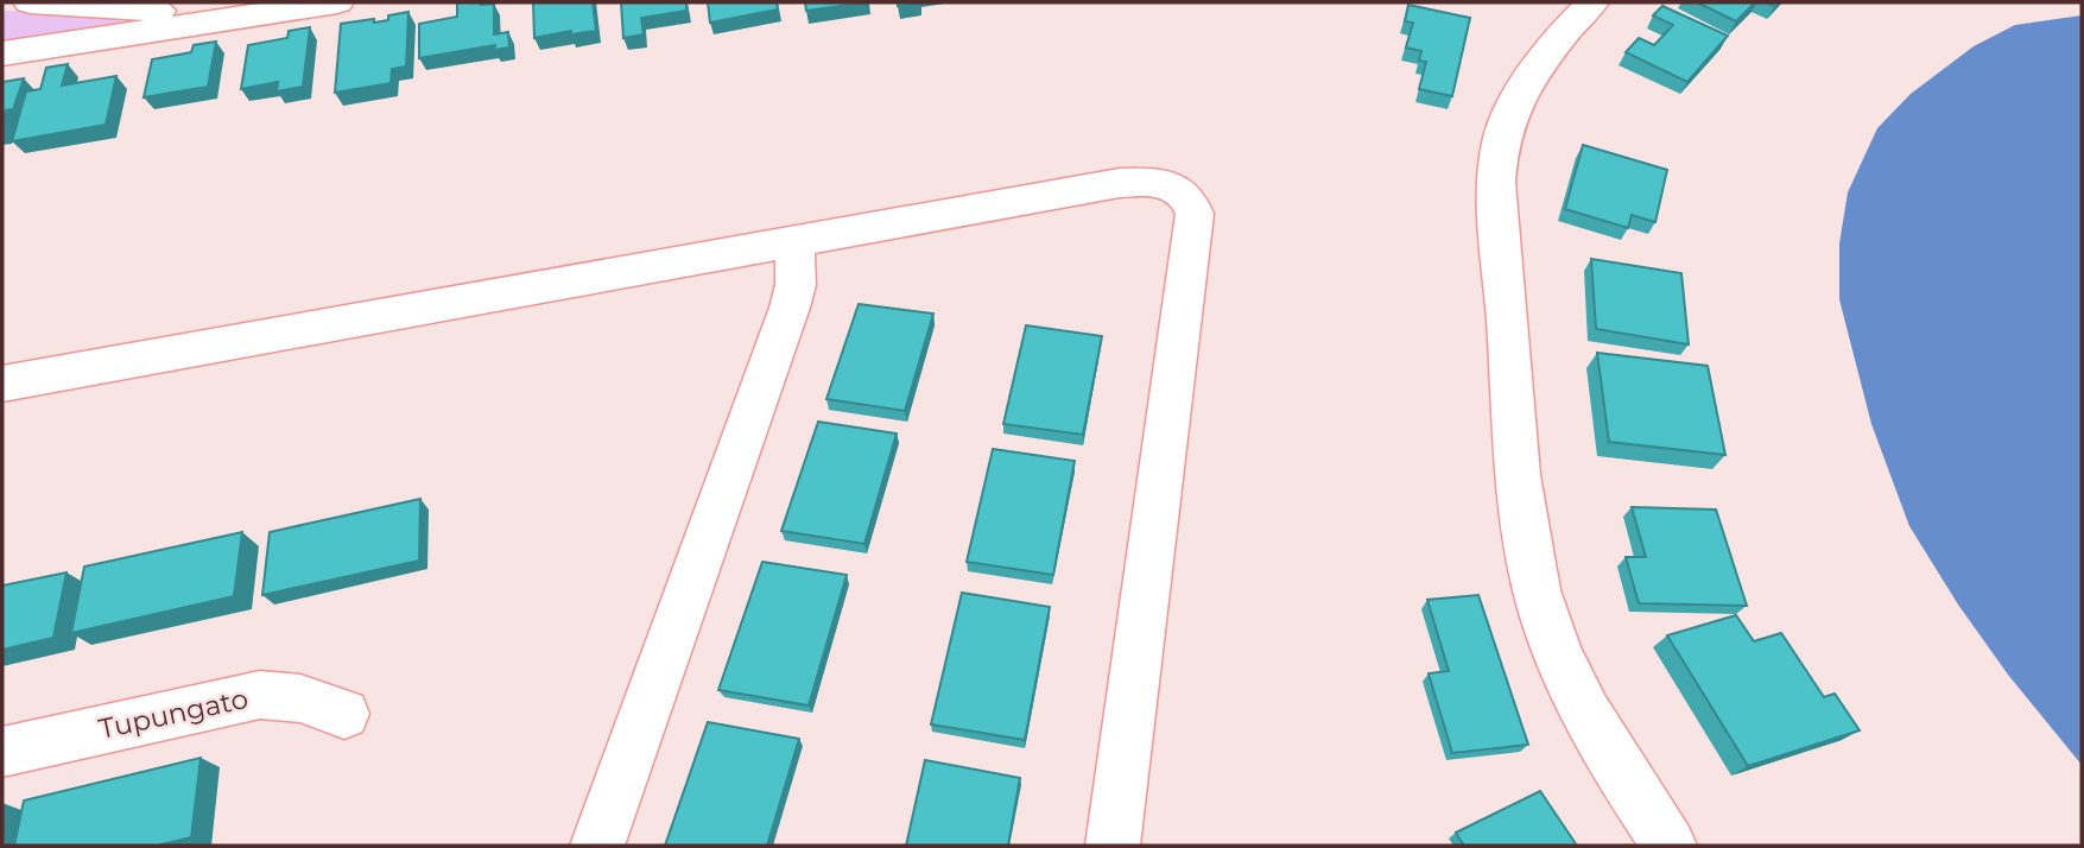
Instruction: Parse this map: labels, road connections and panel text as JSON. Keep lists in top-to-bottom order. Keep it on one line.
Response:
{"streets":{"street":["Tupungato"]}}
